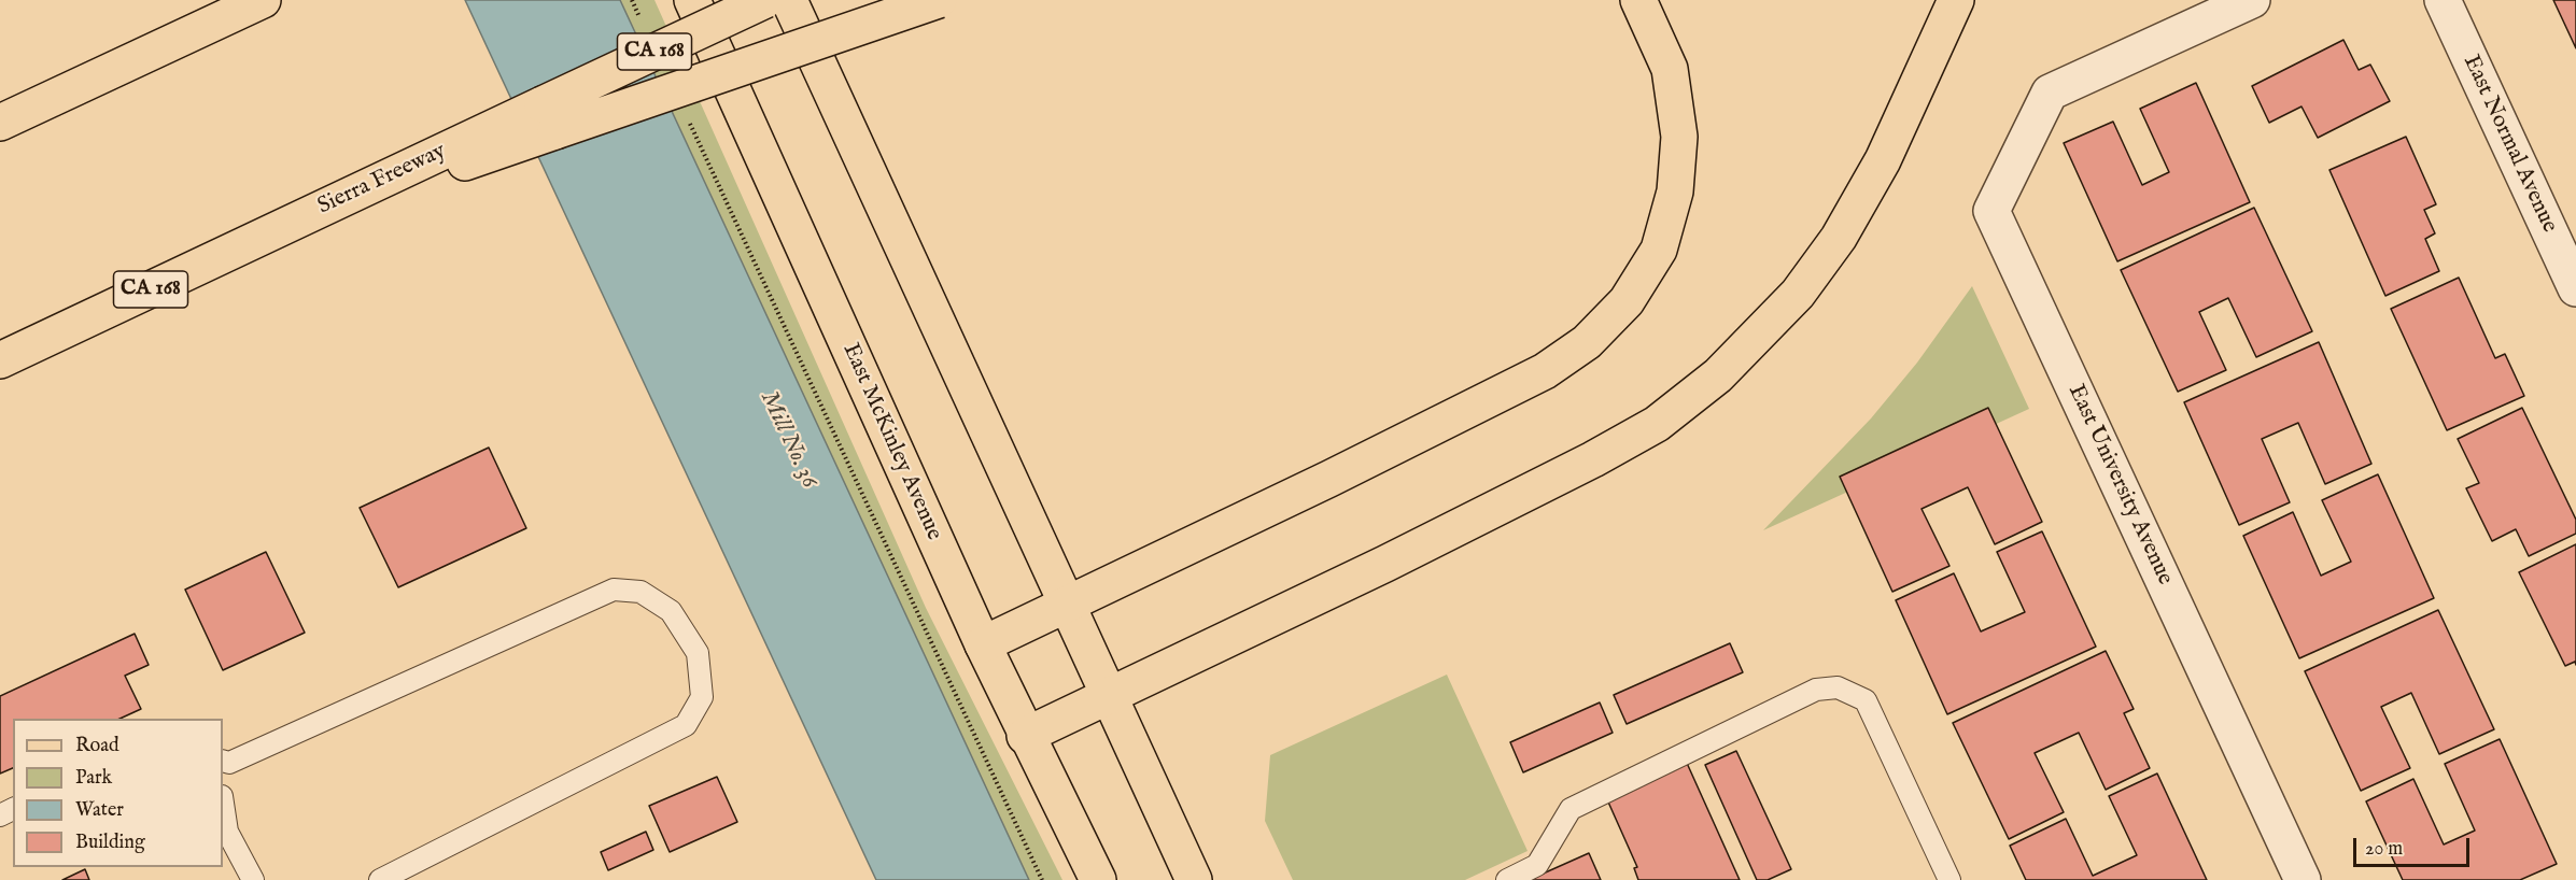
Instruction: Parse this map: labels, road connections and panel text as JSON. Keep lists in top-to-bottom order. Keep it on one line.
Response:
{"streets":{"main road":["CA 168","Sierra Freeway","East McKinley Avenue"],"street":["East Normal Avenue","East University Avenue"]},"water":["Mill No. 36"],"legend":["Road","Park","Water","Building"],"scale_bar":"20 m"}
